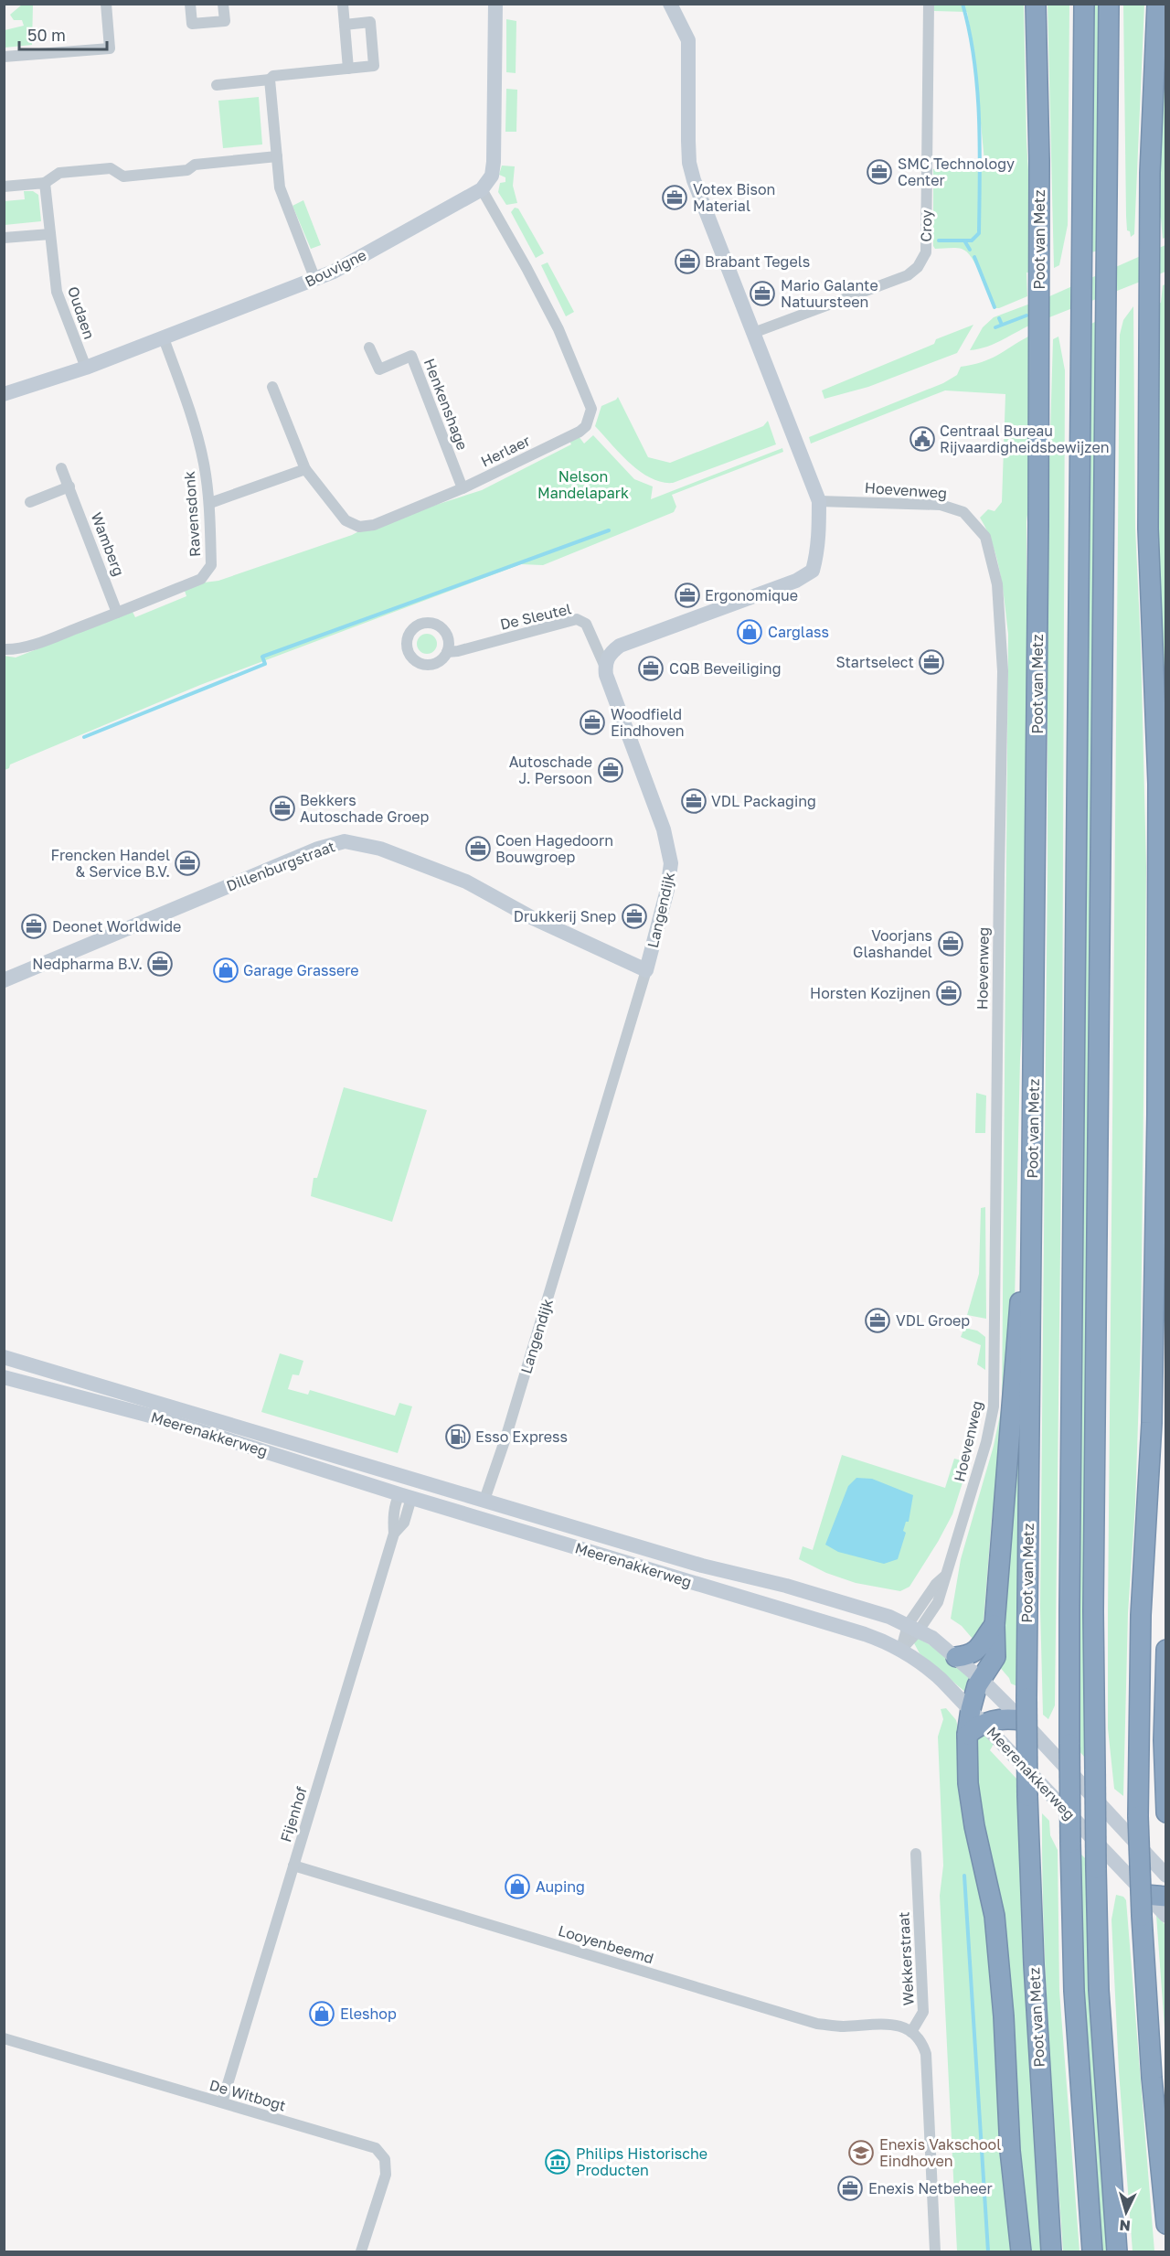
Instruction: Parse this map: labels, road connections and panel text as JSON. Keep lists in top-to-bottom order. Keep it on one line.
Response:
{"streets":{"highway":["Poot van Metz"],"main road":["Bouvigne","Dillenburgstraat","Langendijk","Meerenakkerweg"],"street":["Croy","Oudaen","Henkenshage","Herlaer","Hoevenweg","Ravensdonk","Wamberg","De Sleutel","Fijenhof","Looyenbeemd","Wekkerstraat","De Witbogt"]},"crossings":[["Bouvigne","Oudaen"],["Bouvigne","Herlaer"],["Bouvigne","Ravensdonk"],["Henkenshage","Herlaer"],["Hoevenweg","Meerenakkerweg"],["Ravensdonk","Wamberg"],["De Sleutel","Langendijk"],["Dillenburgstraat","Langendijk"],["Langendijk","Meerenakkerweg"],["Meerenakkerweg","Fijenhof"],["Fijenhof","Looyenbeemd"],["Fijenhof","De Witbogt"],["Looyenbeemd","Wekkerstraat"]],"parks":["Nelson Mandelapark"],"places":{"office":["SMC Technology Center","Votex Bison Material","Brabant Tegels","Mario Galante Natuursteen","Ergonomique","Startselect","CQB Beveiliging","Woodfield Eindhoven","Autoschade J. Persoon","VDL Packaging","Bekkers Autoschade Groep","Coen Hagedoorn Bouwgroep","Frencken Handel & Service B.V.","Drukkerij Snep","Deonet Worldwide","Voorjans Glashandel","Nedpharma B.V.","Horsten Kozijnen","VDL Groep","Enexis Netbeheer"],"public building":["Centraal Bureau Rijvaardigheidsbewijzen"],"shop":["Carglass","Garage Grassere","Auping","Eleshop"],"fuel station":["Esso Express"],"school or university":["Enexis Vakschool Eindhoven"],"museum":["Philips Historische Producten"]},"scale_bar":"50 m","north":"bottom"}
